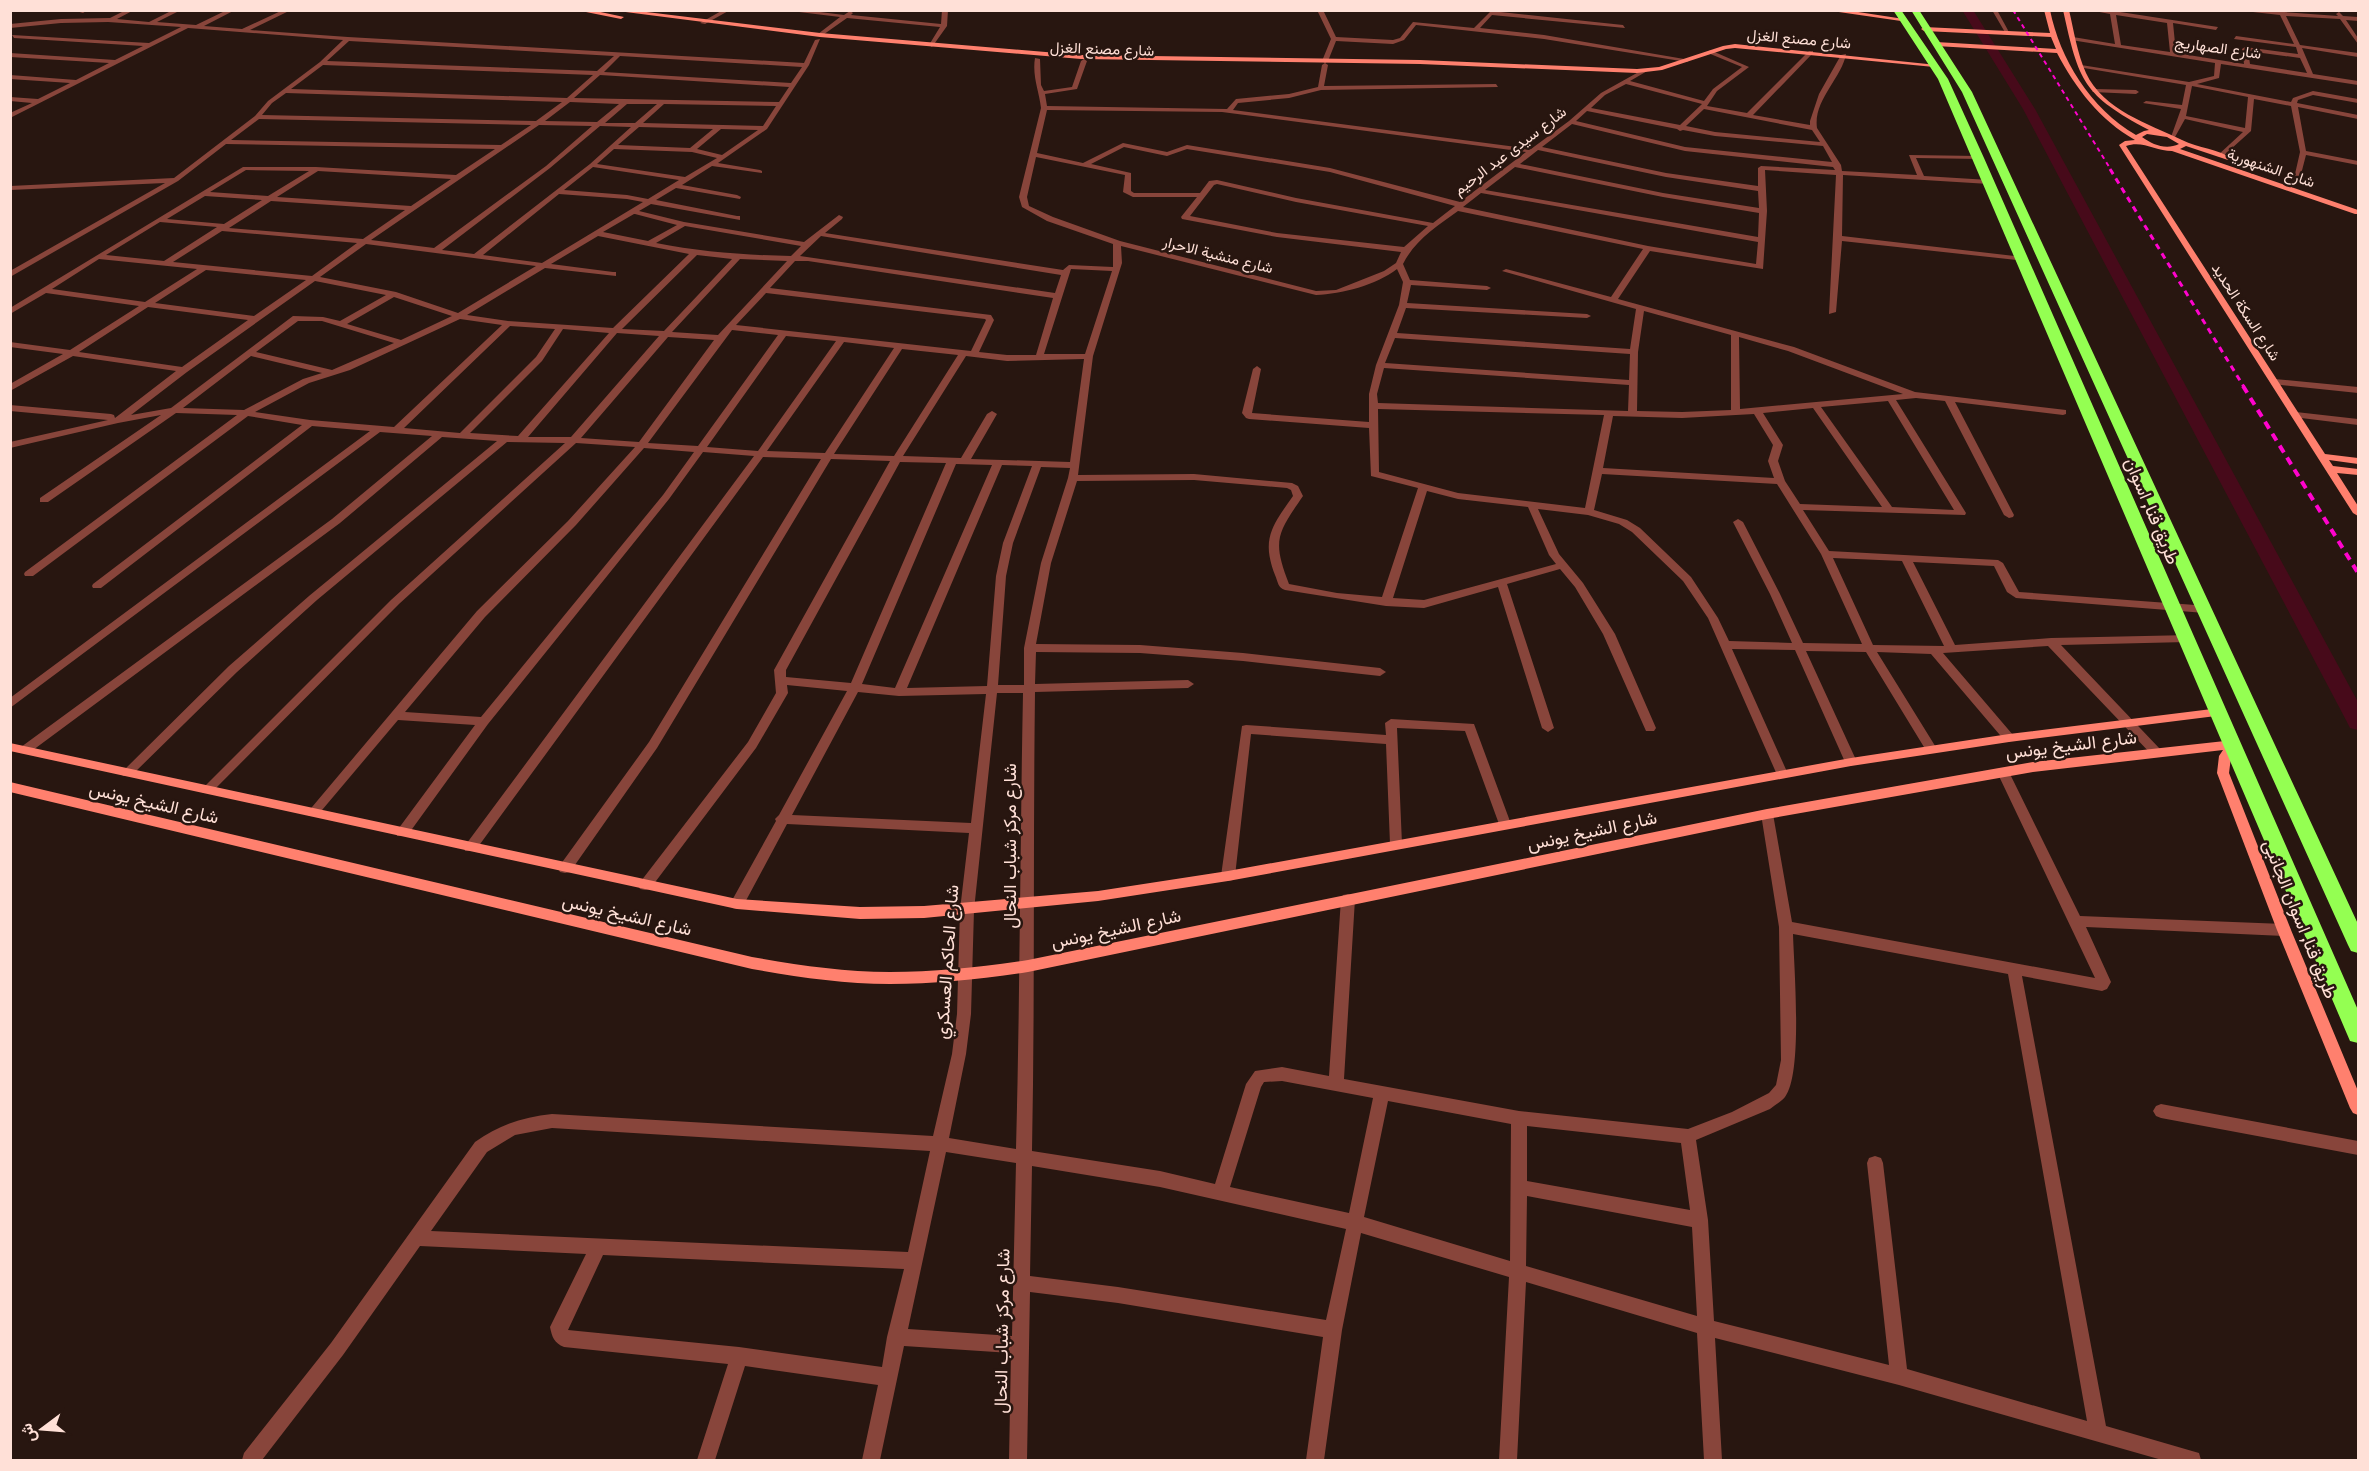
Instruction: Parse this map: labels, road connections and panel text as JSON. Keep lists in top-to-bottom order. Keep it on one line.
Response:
{"streets":{"highway":["طريق قنا, اسوان"],"street":["شارع مصنع الغزل","شارع الصهاريج","شارع سيدى عبد الرحيم","شارع الشنهورية","شارع منشية الاحرار","شارع السكة الحديد","شارع الشيخ يونس","شارع مركز شباب النحال","طريق قنا, اسوان الجانبى","شارع الحاكم العسكري"]},"crossings":[["شارع مصنع الغزل","شارع سيدى عبد الرحيم"],["شارع مصنع الغزل","طريق قنا, اسوان"],["شارع سيدى عبد الرحيم","شارع منشية الاحرار"],["شارع الشنهورية","شارع السكة الحديد"],["شارع منشية الاحرار","شارع مركز شباب النحال"],["طريق قنا, اسوان","شارع الشيخ يونس"],["طريق قنا, اسوان","طريق قنا, اسوان الجانبى"],["شارع الشيخ يونس","شارع مركز شباب النحال"],["شارع الشيخ يونس","طريق قنا, اسوان الجانبى"],["شارع الشيخ يونس","شارع الحاكم العسكري"]],"north":"left"}
